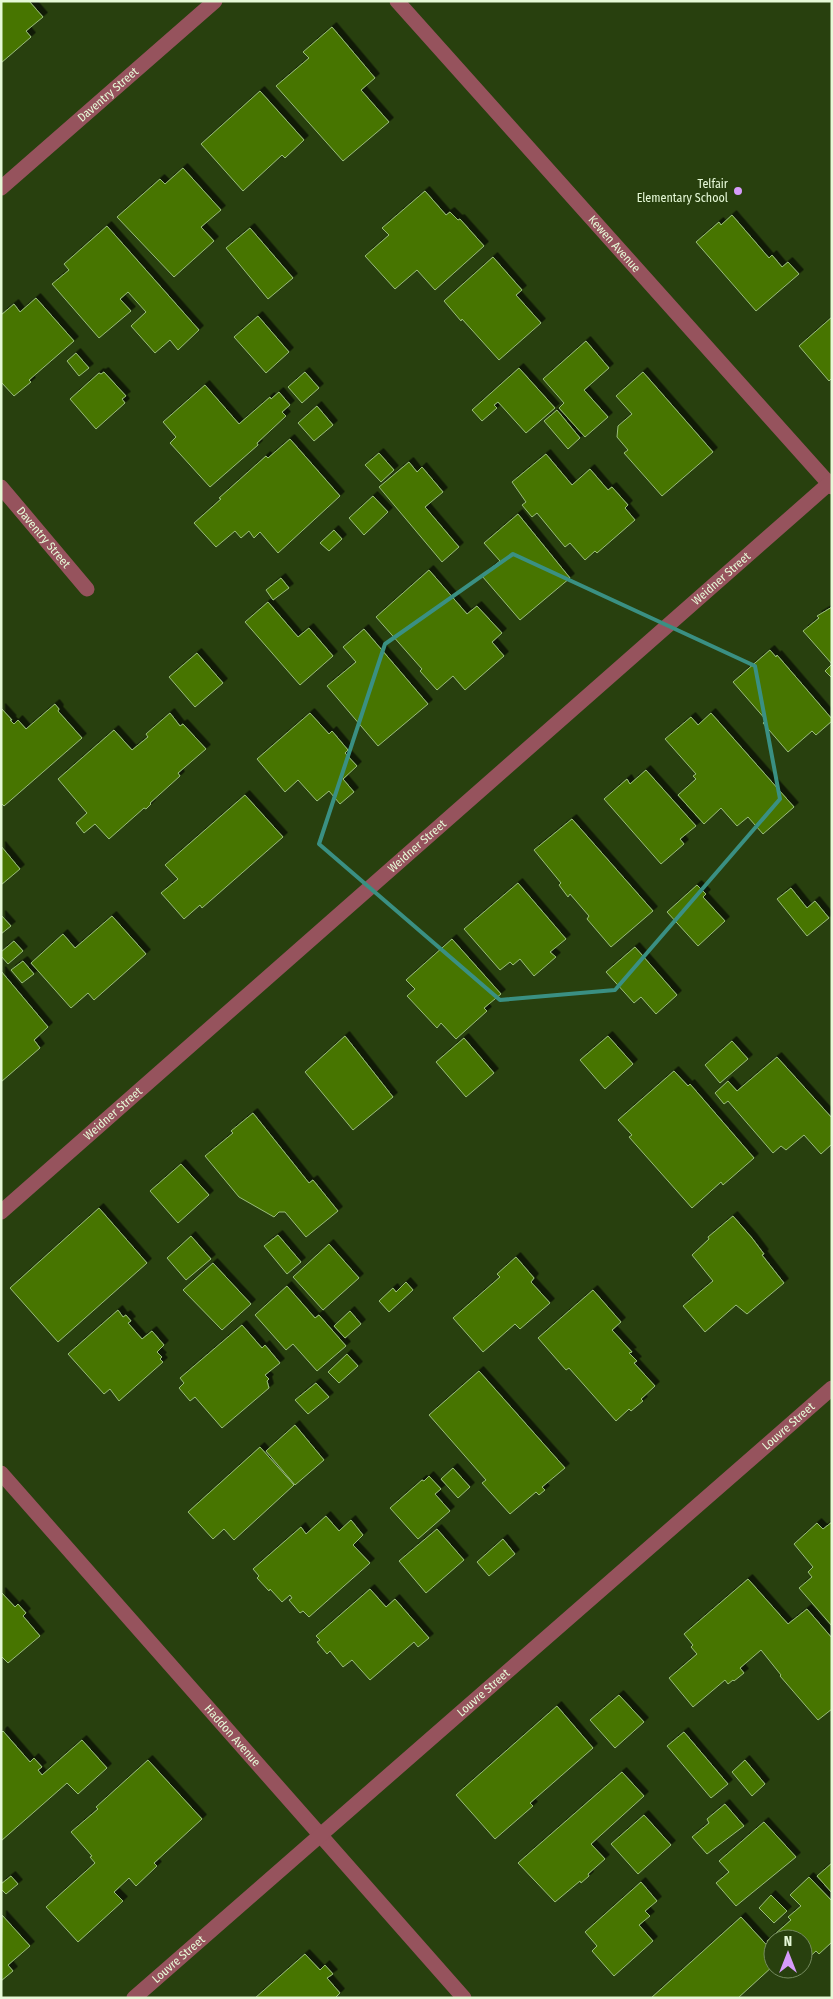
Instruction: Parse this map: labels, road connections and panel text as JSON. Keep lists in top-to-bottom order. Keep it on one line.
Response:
{"streets":{"street":["Daventry Street","Kewen Avenue","Weidner Street","Louvre Street","Haddon Avenue"]},"crossings":[["Kewen Avenue","Weidner Street"],["Louvre Street","Haddon Avenue"]],"places":["Telfair Elementary School"],"north":"top"}
